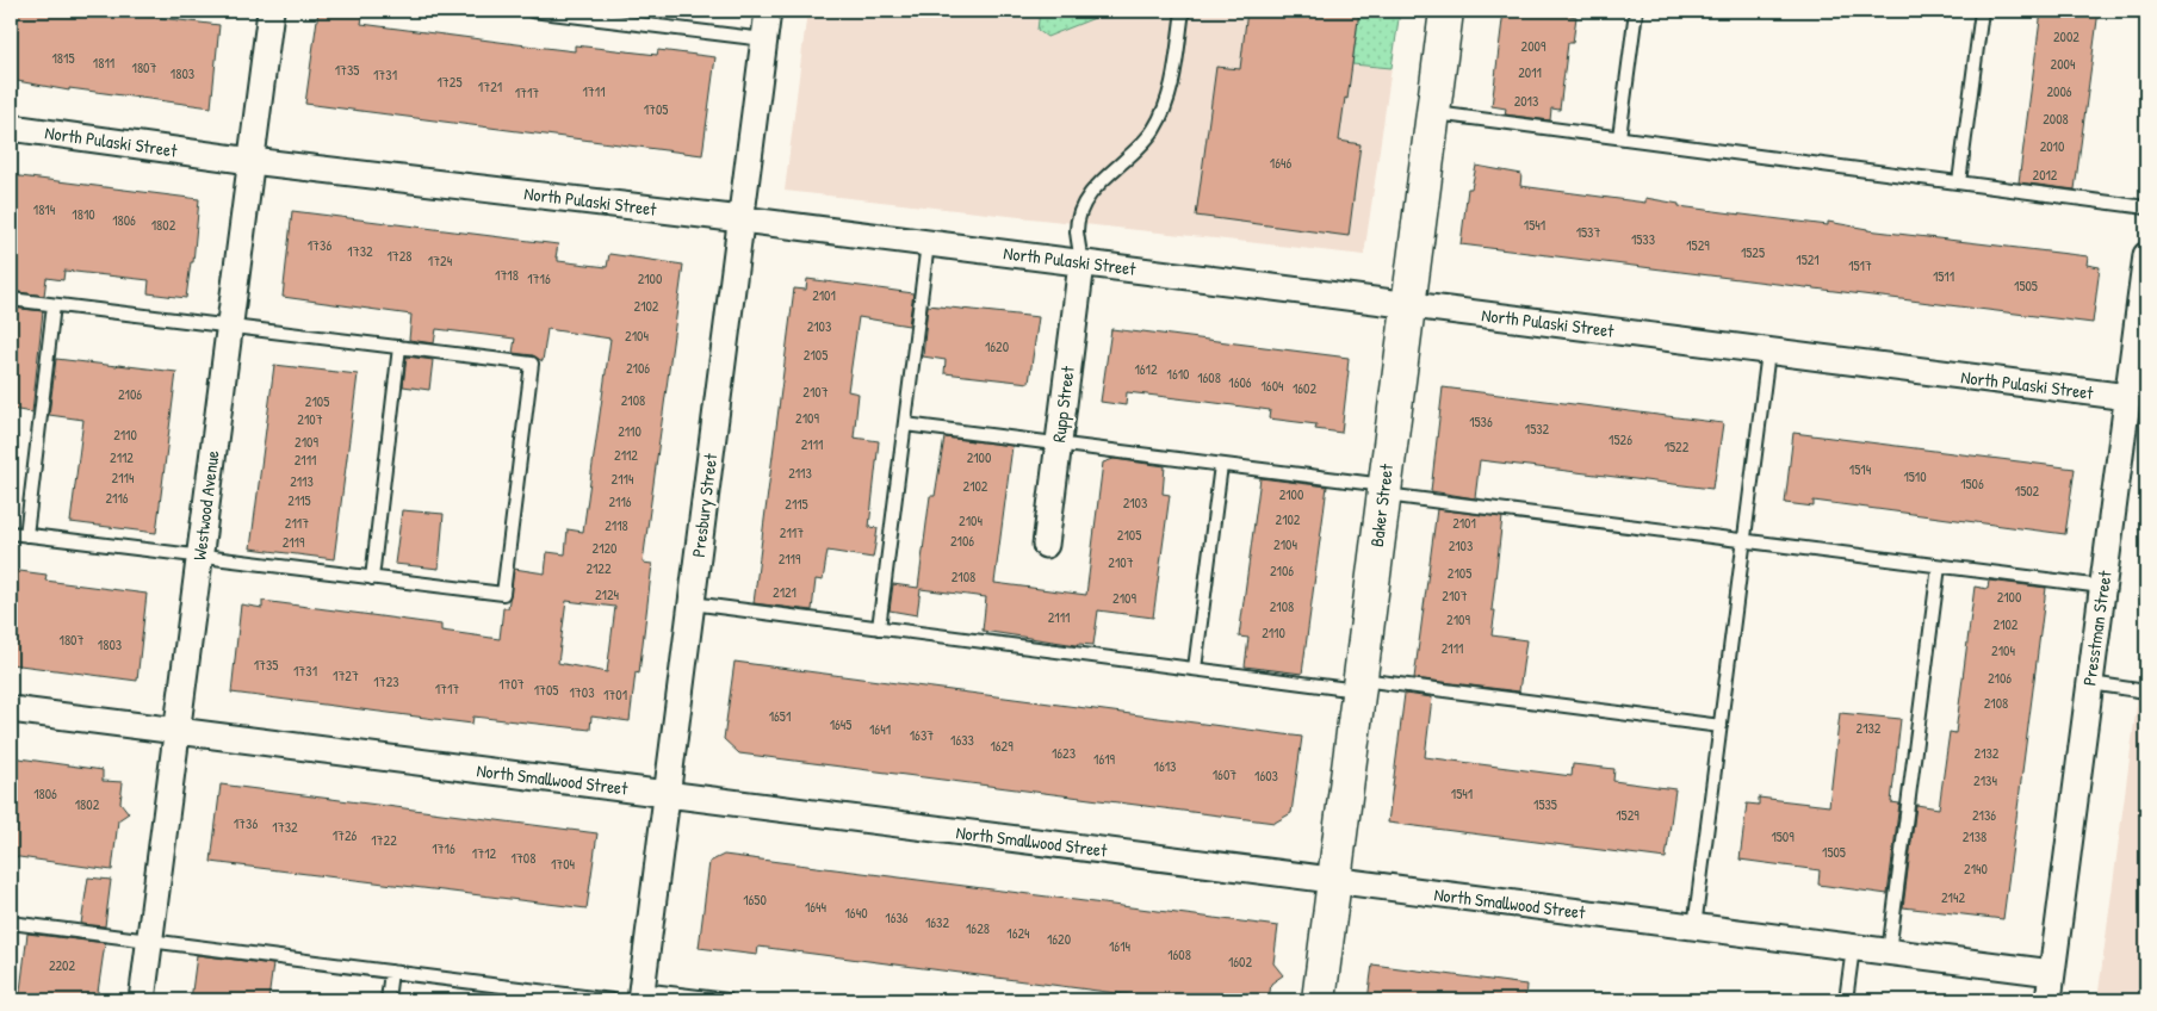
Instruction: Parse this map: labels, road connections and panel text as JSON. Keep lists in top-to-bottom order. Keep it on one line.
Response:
{"streets":{"street":["North Pulaski Street","Rupp Street","Westwood Avenue","Presbury Street","Baker Street","Presstman Street","North Smallwood Street"]},"crossings":[["North Pulaski Street","Rupp Street"],["North Pulaski Street","Westwood Avenue"],["North Pulaski Street","Presbury Street"],["North Pulaski Street","Baker Street"],["North Pulaski Street","Presstman Street"],["Westwood Avenue","North Smallwood Street"],["Presbury Street","North Smallwood Street"],["Baker Street","North Smallwood Street"],["Presstman Street","North Smallwood Street"]],"house_numbers":["2002","2009","1815","1811","2004","1807","1735","2011","1803","1731","1725","1721","1711","2006","1717","2013","1705","2008","2010","1646","2012","1814","1810","1806","1802","1541","1537","1533","1736","1529","1732","1525","1728","1521","1724","1517","1718","1511","1716","2100","1505","2101","2102","2103","2104","1620","2105","2106","1612","1610","1608","1606","1604","1602","2107","2106","2108","2105","2109","2107","1536","1532","2110","2110","1526","2109","2111","1522","2112","2112","2100","2111","1514","2113","1510","2114","2114","2113","1506","2102","1502","2100","2116","2115","2116","2103","2115","2102","2104","2117","2101","2118","2117","2105","2106","2119","2104","2103","2120","2119","2107","2122","2106","2105","2108","2121","2124","2107","2100","2109","2108","2111","2109","2102","2110","1807","1803","2111","2104","1735","1731","1727","2106","1723","1707","1717","1705","1703","1701","2108","1651","1645","2132","1641","1637","1633","1629","1623","2132","1619","1613","1607","1603","2134","1806","1541","1802","1535","1529","2136","1736","1732","1726","1509","2138","1722","1716","1505","1712","1708","1704","2140","2142","1650","1644","1640","1636","1632","1628","1624","1620","1614","1608","1602","2202"]}
